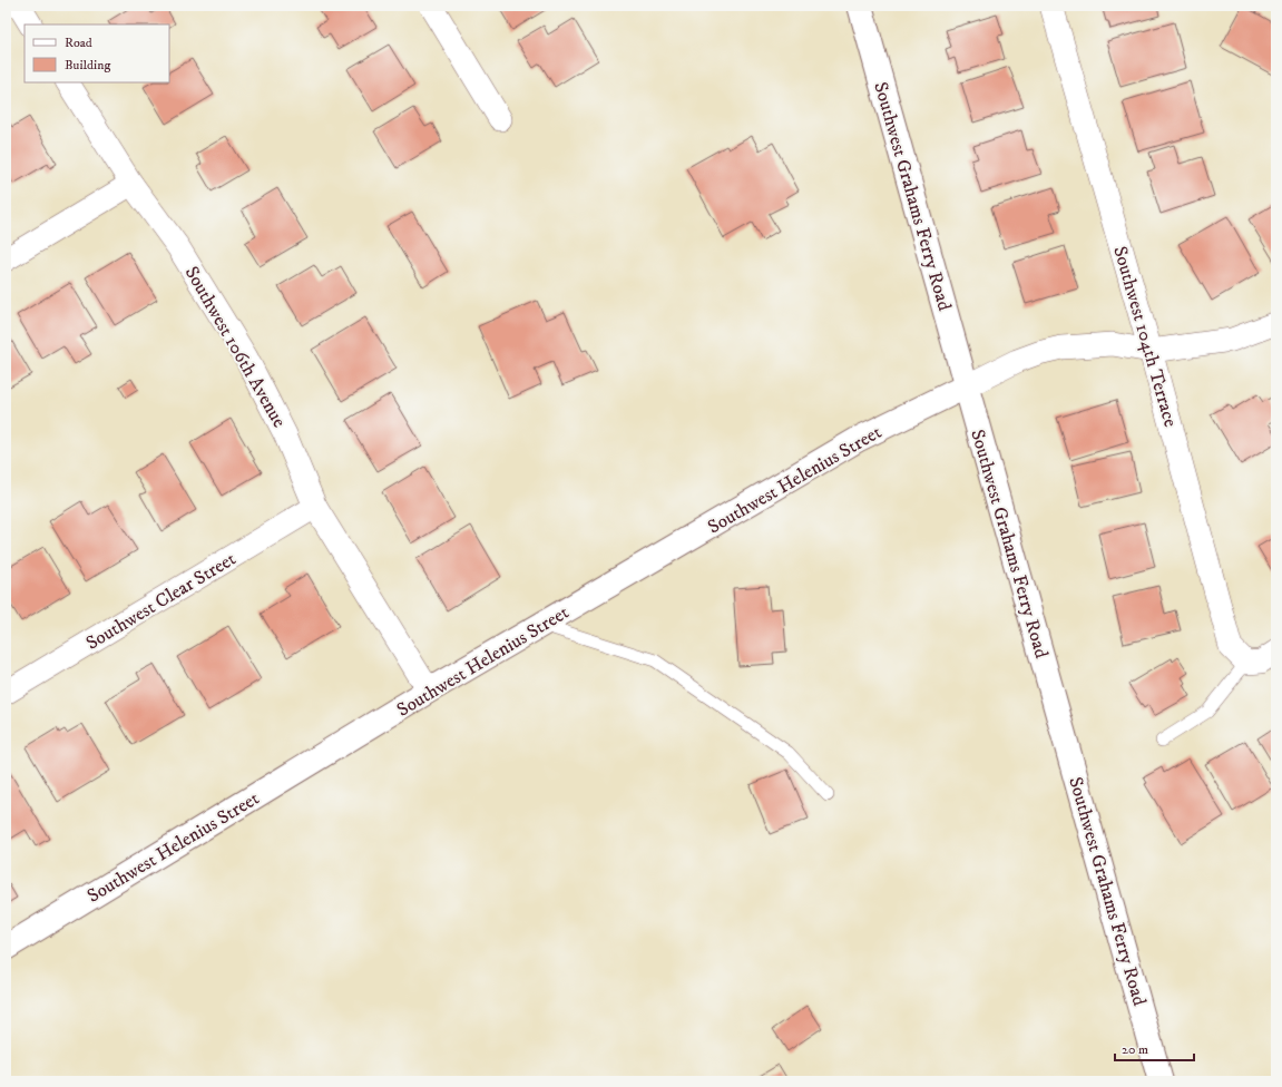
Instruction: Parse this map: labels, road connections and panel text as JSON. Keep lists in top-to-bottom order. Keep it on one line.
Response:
{"streets":{"street":["Southwest Grahams Ferry Road","Southwest 104th Terrace","Southwest 106th Avenue","Southwest Helenius Street","Southwest Clear Street"]},"crossings":[["Southwest Grahams Ferry Road","Southwest Helenius Street"],["Southwest 106th Avenue","Southwest Helenius Street"],["Southwest 106th Avenue","Southwest Clear Street"]],"legend":["Road","Building"],"scale_bar":"20 m"}
